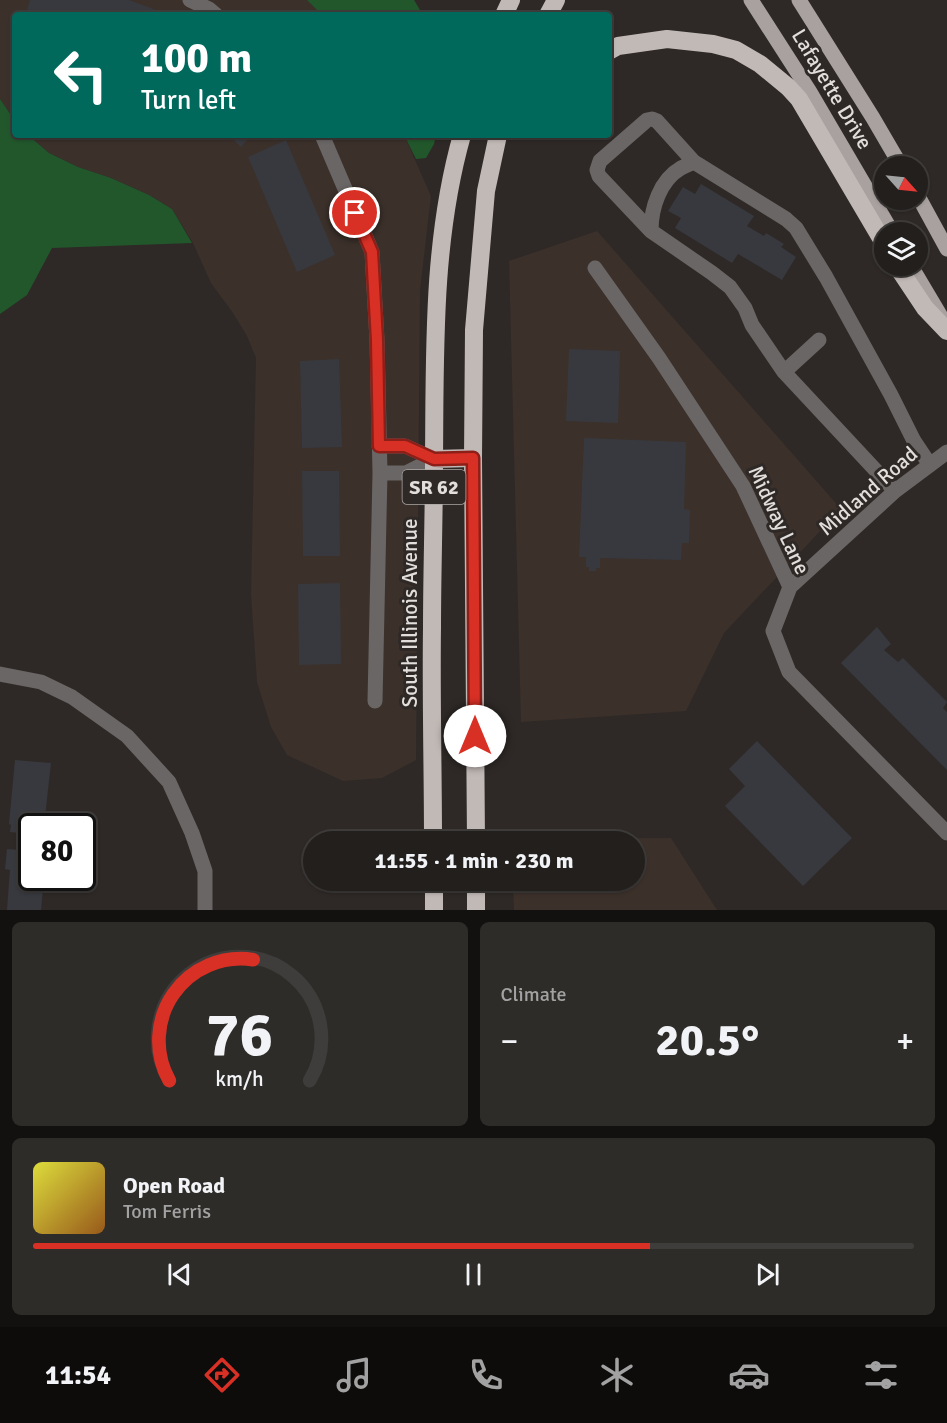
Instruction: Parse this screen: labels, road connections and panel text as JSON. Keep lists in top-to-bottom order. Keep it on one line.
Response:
{"streets":{"highway":["SR 62","South Illinois Avenue"],"main road":["Lafayette Drive"],"street":["Midland Road","Midway Lane"]},"crossings":[["Midland Road","Midway Lane"]],"north":"bottom right","page":{"turn":["100 m","Turn left"],"limit":"80","trip":"11:55 · 1 min · 230 m","tile":"Climate","heat":["−","20.5°","+"],"song":["Open Road","Tom Ferris"],"tabs":"11:54","gauge":["76","km/h"]}}
